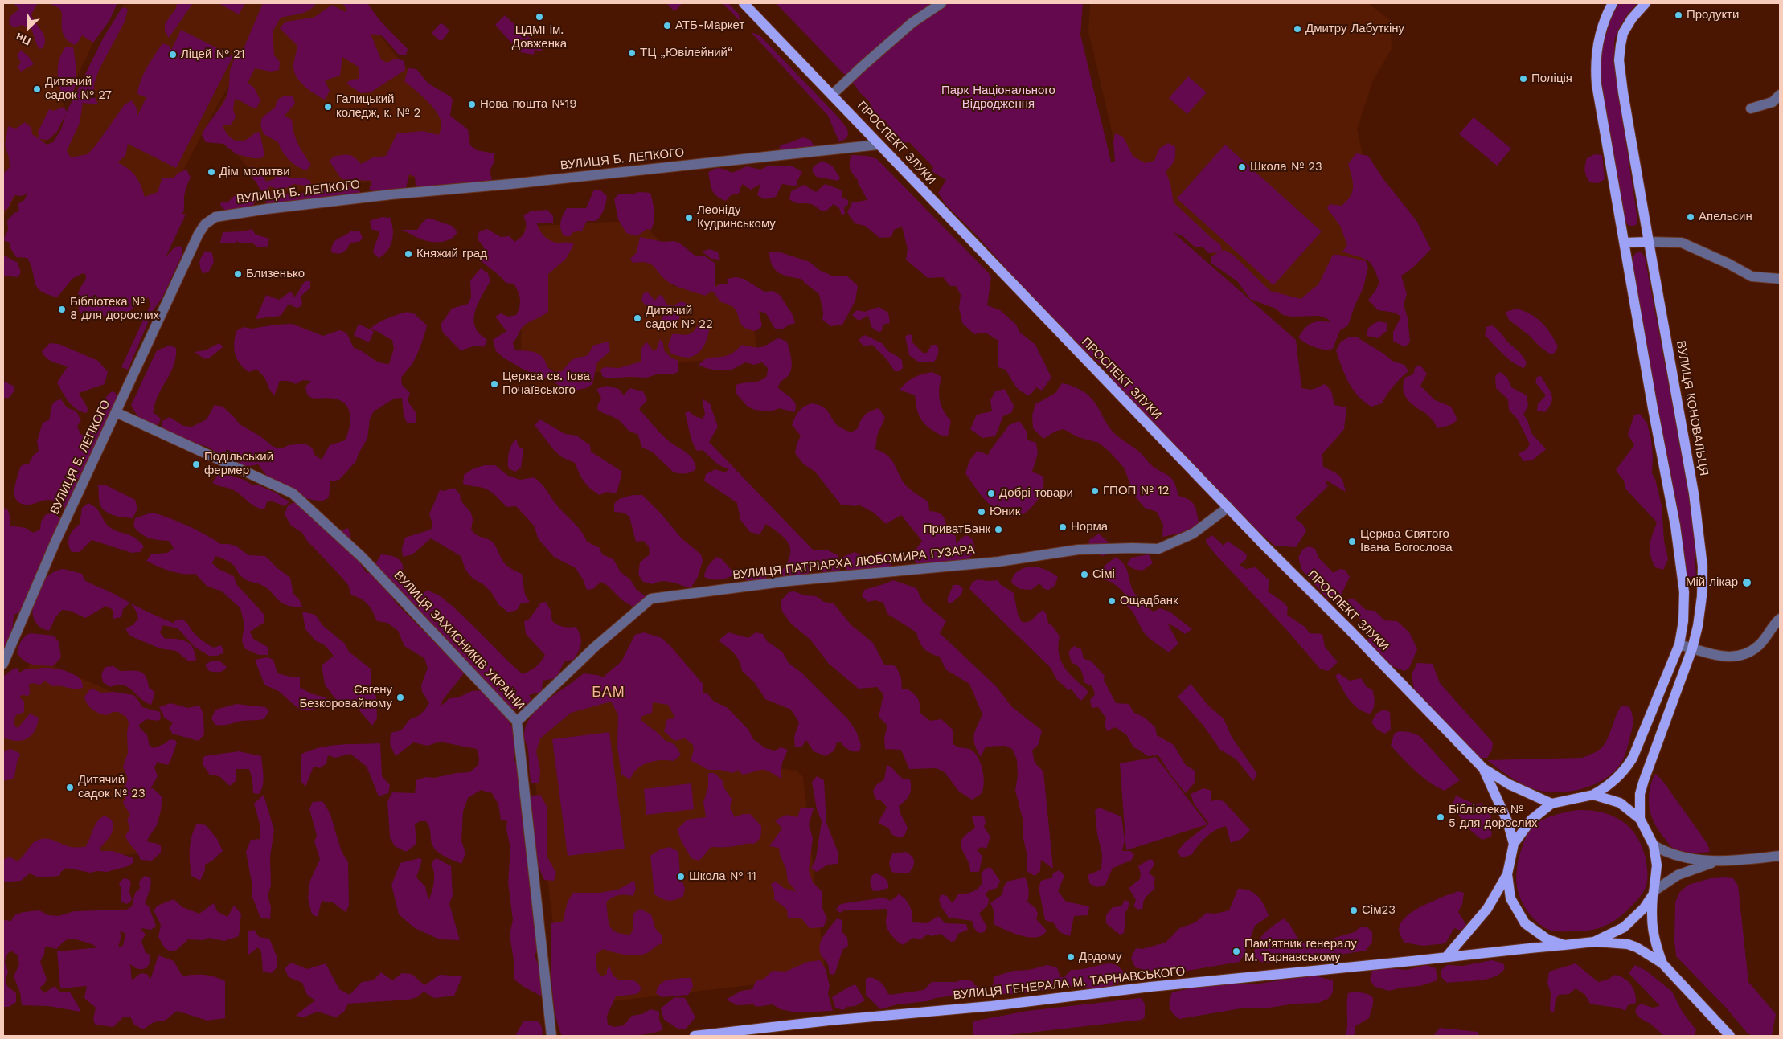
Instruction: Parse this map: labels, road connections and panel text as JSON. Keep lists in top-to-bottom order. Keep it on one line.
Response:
{"streets":{"main road":["ПРОСПЕКТ ЗЛУКИ","ВУЛИЦЯ КОНОВАЛЬЦЯ","ВУЛИЦЯ ГЕНЕРАЛА М. ТАРНАВСЬКОГО"],"street":["ВУЛИЦЯ Б. ЛЕПКОГО","ВУЛИЦЯ ПАТРІАРХА ЛЮБОМИРА ГУЗАРА","ВУЛИЦЯ ЗАХИСНИКІВ УКРАЇНИ"]},"crossings":[["ПРОСПЕКТ ЗЛУКИ","ВУЛИЦЯ Б. ЛЕПКОГО"],["ПРОСПЕКТ ЗЛУКИ","ВУЛИЦЯ ПАТРІАРХА ЛЮБОМИРА ГУЗАРА"],["ВУЛИЦЯ Б. ЛЕПКОГО","ВУЛИЦЯ ЗАХИСНИКІВ УКРАЇНИ"],["ВУЛИЦЯ ПАТРІАРХА ЛЮБОМИРА ГУЗАРА","ВУЛИЦЯ ЗАХИСНИКІВ УКРАЇНИ"]],"districts":["БАМ"],"parks":["Парк Національного Відродження"],"places":["Продукти","ЦДМІ ім. Довженка","АТБ-Маркет","Дмитру Лабуткіну","ТЦ „Ювілейний“","Ліцей № 21","Поліція","Дитячий садок № 27","Нова пошта №19","Галицький коледж, к. № 2","Школа № 23","Дім молитви","Апельсин","Леоніду Кудринському","Княжий град","Близенько","Бібліотека № 8 для дорослих","Дитячий садок № 22","Церква св. Іова Почаївського","Подільський фермер","ГПОП № 12","Добрі товари","Юник","Норма","ПриватБанк","Церква Святого Івана Богослова","Сімі","Мій лікар","Ощадбанк","Євгену Безкоровайному","Дитячий садок № 23","Бібліотека № 5 для дорослих","Школа № 11","Сім23","Пам’ятник генералу М. Тарнавському","Додому"],"north":"bottom left"}
